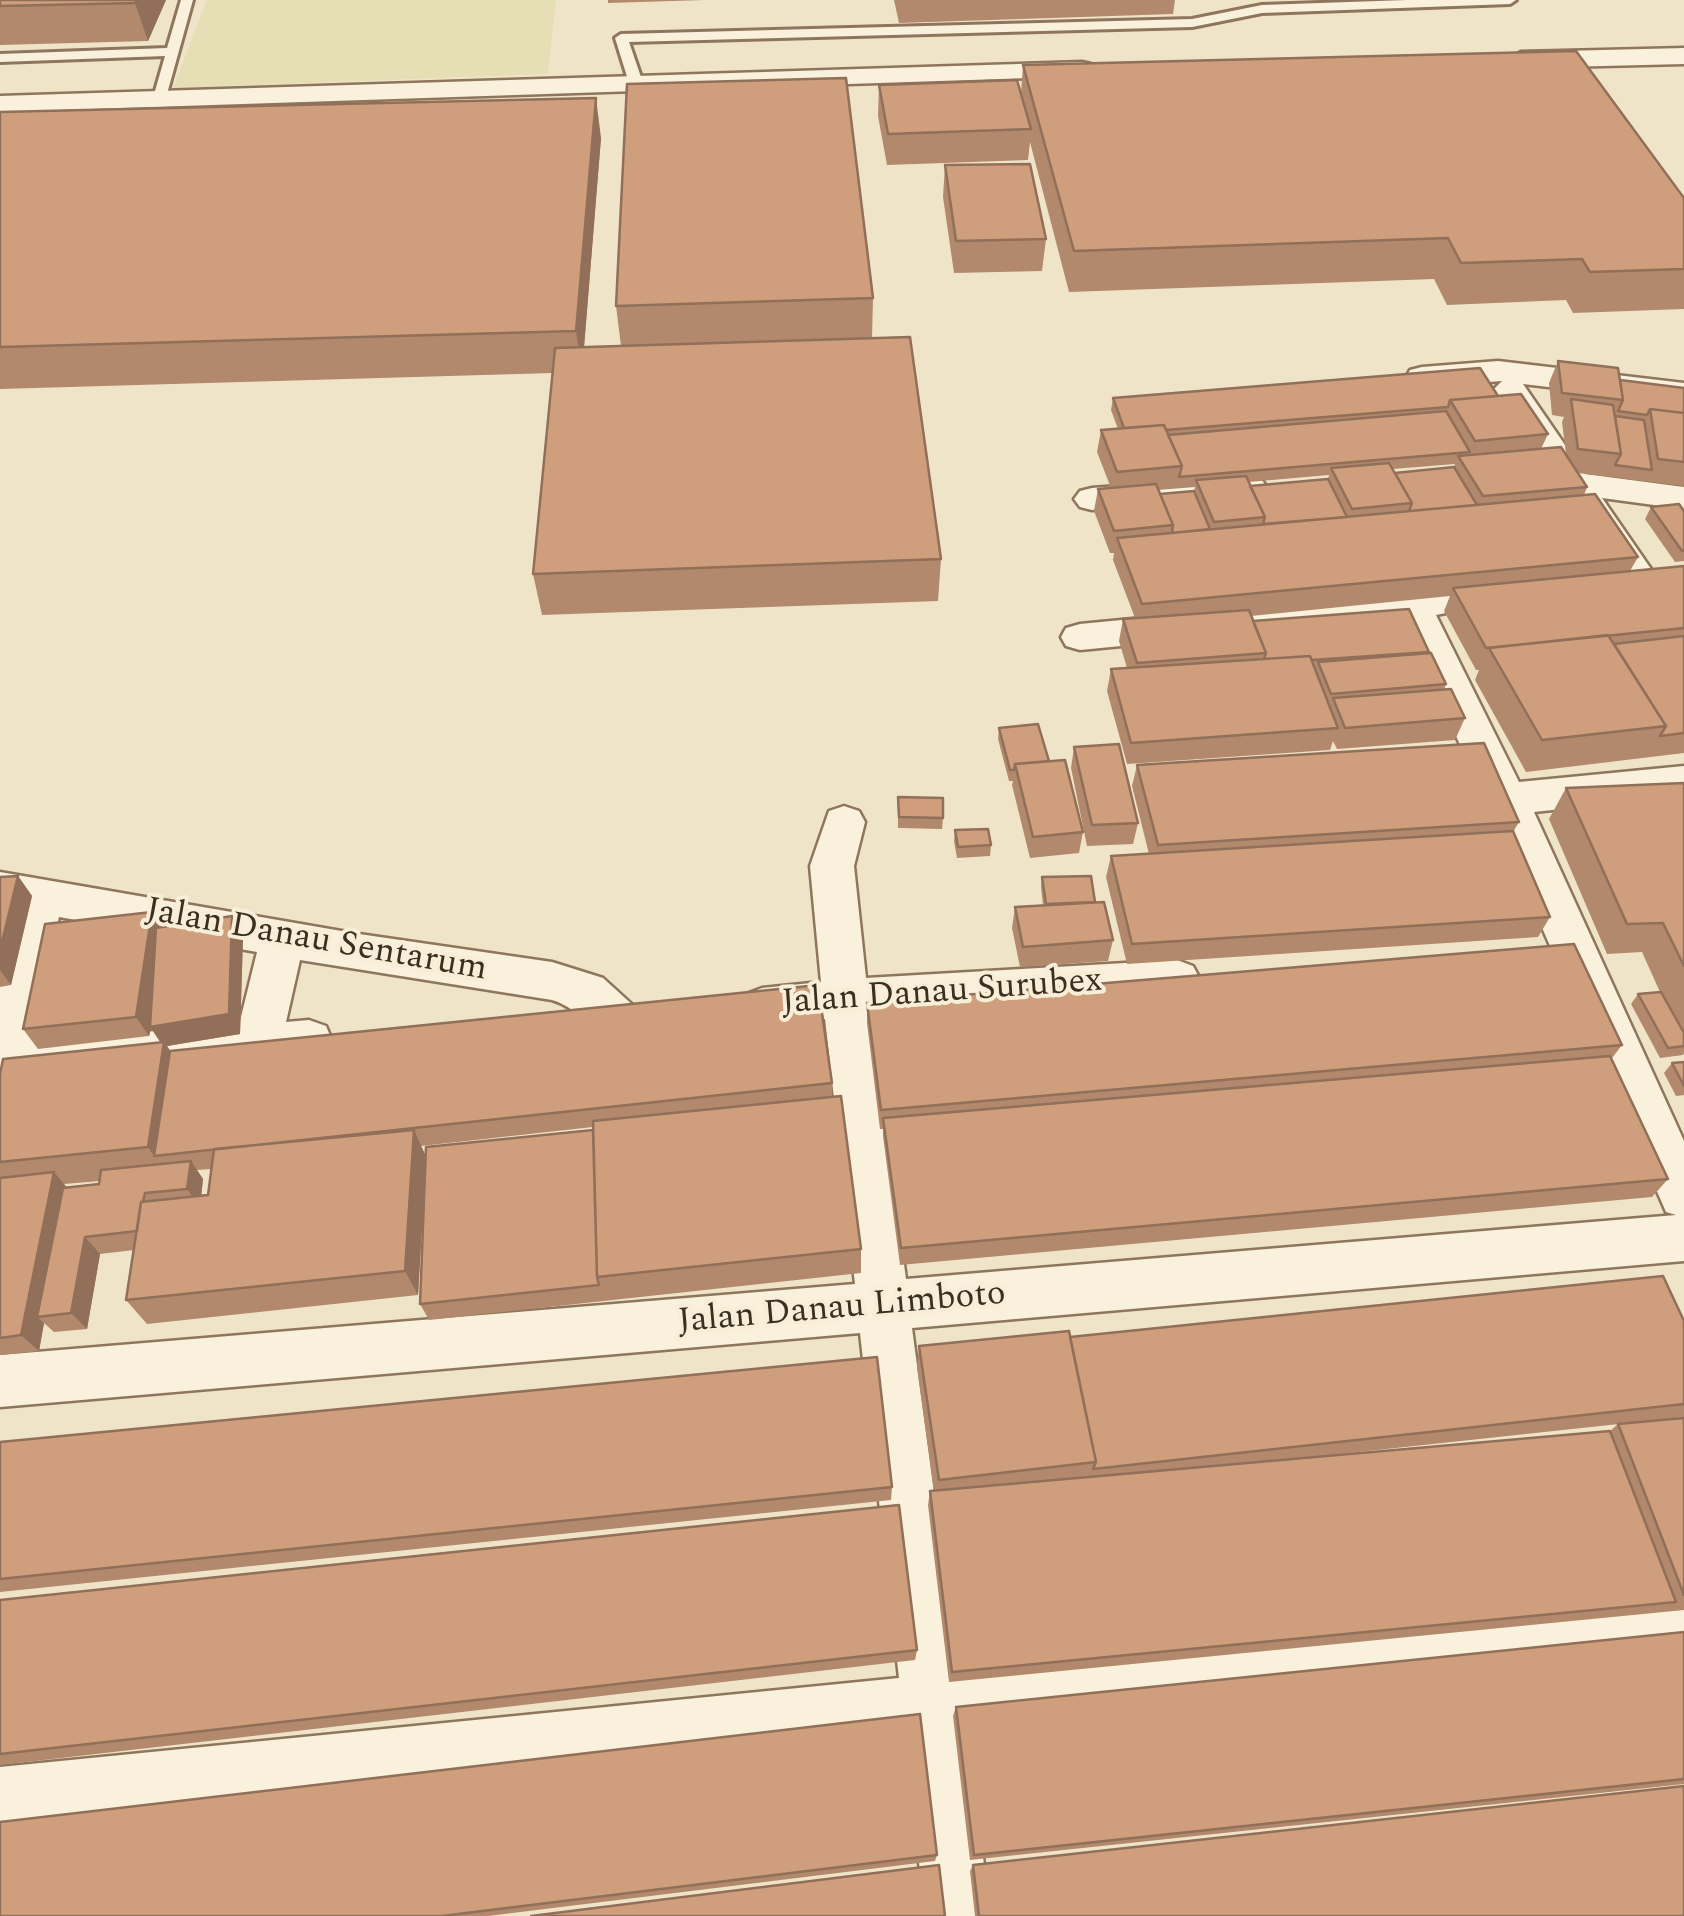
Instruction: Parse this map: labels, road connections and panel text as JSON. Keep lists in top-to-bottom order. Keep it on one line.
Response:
{"streets":{"street":["Jalan Danau Sentarum","Jalan Danau Surubex","Jalan Danau Limboto"]}}
